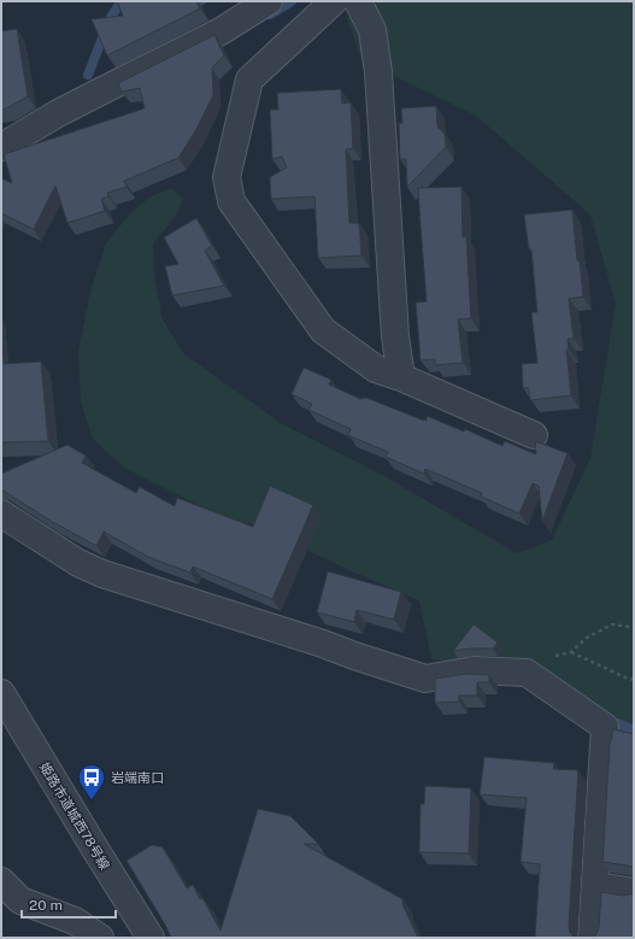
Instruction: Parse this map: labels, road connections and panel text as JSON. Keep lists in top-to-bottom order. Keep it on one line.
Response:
{"streets":{"street":["姫路市道城西78号線"]},"places":{"bus stop":["岩端南口"]},"scale_bar":"20 m"}
